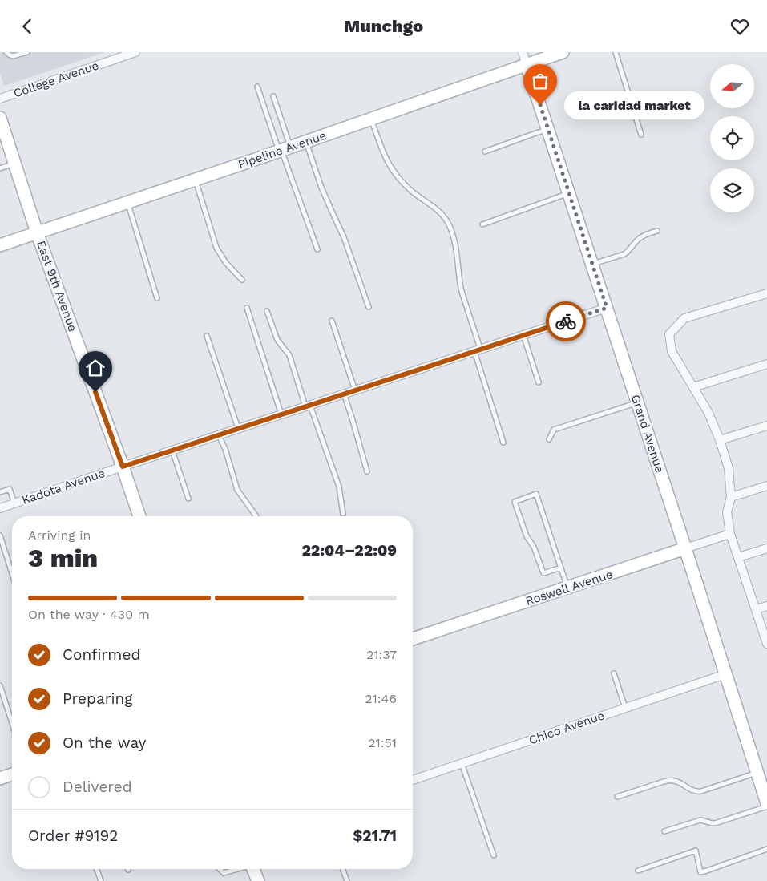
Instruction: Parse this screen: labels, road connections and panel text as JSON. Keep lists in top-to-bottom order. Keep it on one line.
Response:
{"streets":{"street":["College Avenue","Pipeline Avenue","East 9th Avenue","Grand Avenue","Kadota Avenue","Roswell Avenue","Chico Avenue"]},"crossings":[["Pipeline Avenue","East 9th Avenue"],["Pipeline Avenue","Grand Avenue"],["East 9th Avenue","Kadota Avenue"],["Grand Avenue","Kadota Avenue"],["Grand Avenue","Roswell Avenue"],["Grand Avenue","Chico Avenue"]],"places":["la caridad market"],"north":"left","page":{"header":"Munchgo","bubble":"la caridad market","heading":["3 min","Arriving in","22:04–22:09"],"panel":["Order #9192","$21.71"],"bar":"On the way · 430 m","list":[["Confirmed","21:37"],["Preparing","21:46"],["On the way","21:51"],"Delivered"]}}
